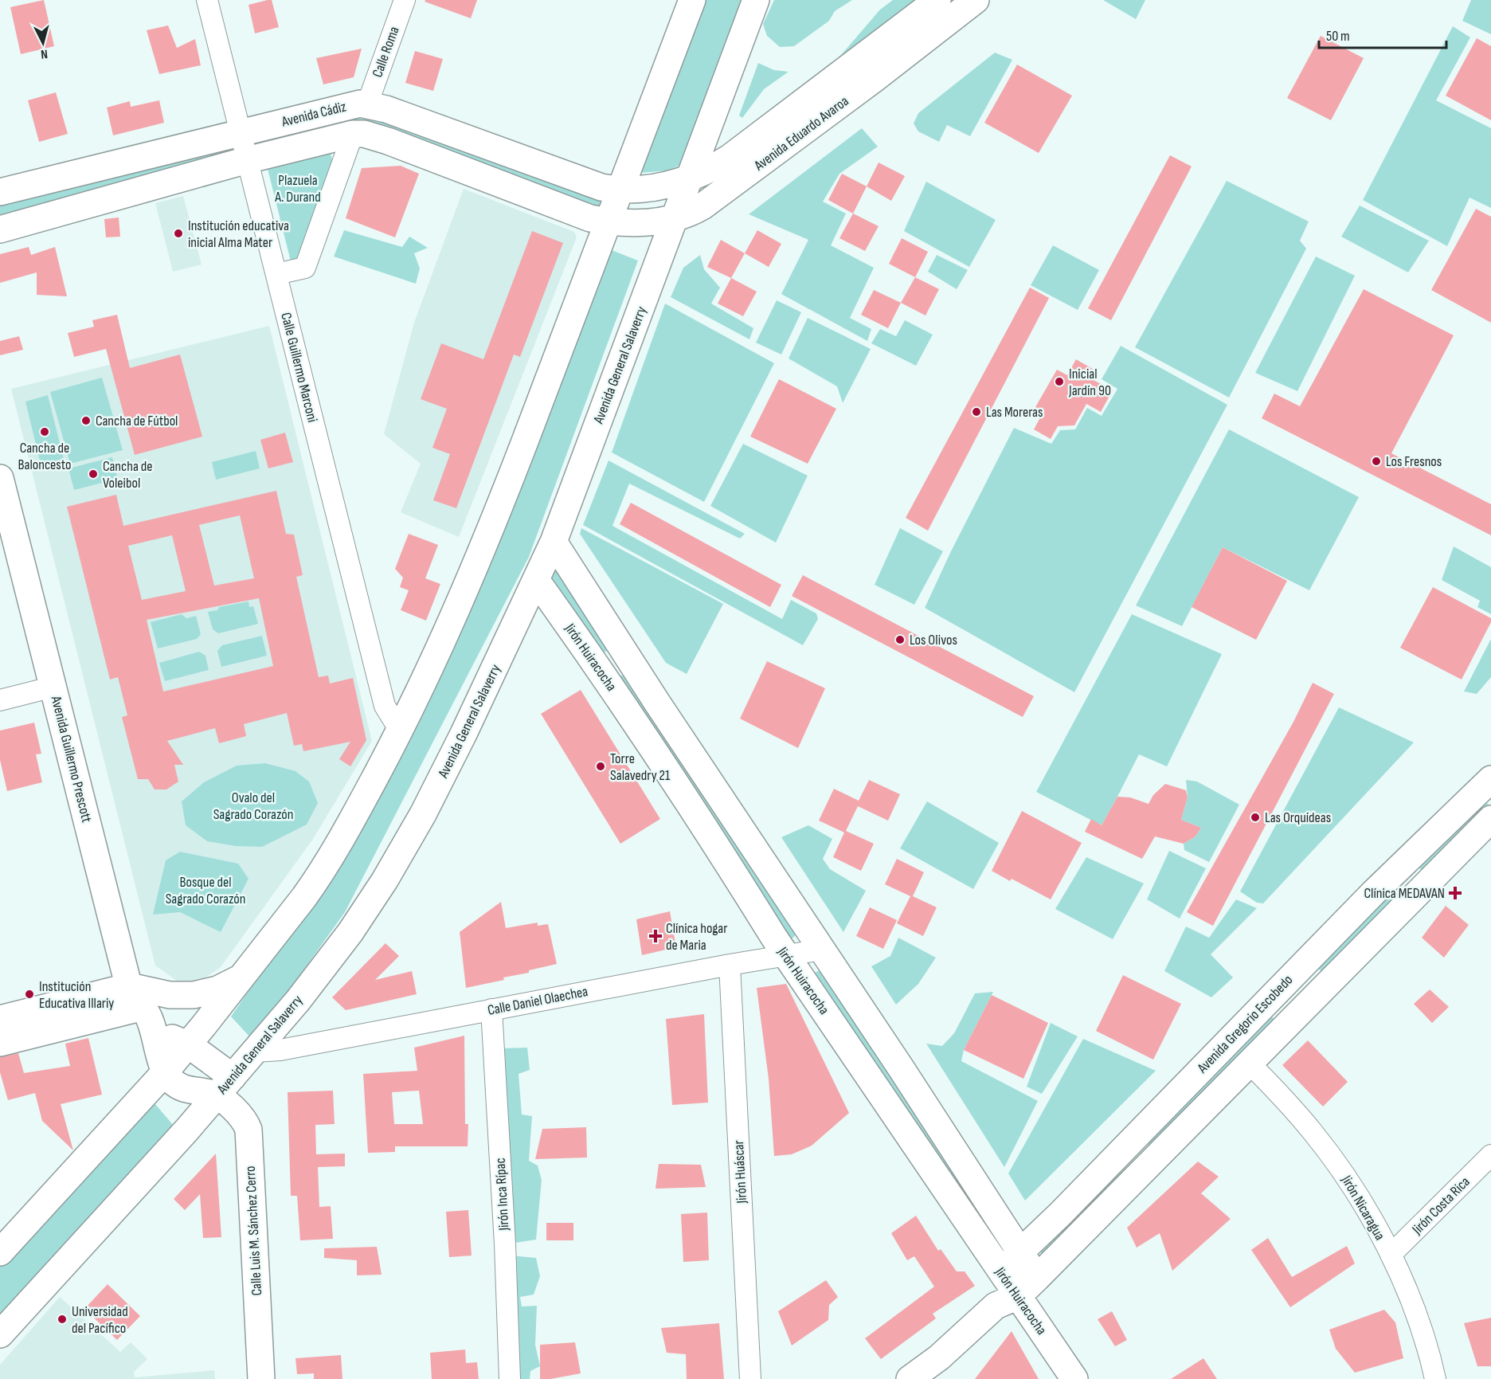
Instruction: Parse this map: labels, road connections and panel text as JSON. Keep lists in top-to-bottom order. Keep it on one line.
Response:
{"streets":{"main road":["Avenida Cádiz","Avenida Eduardo Avaroa","Avenida General Salaverry","Jirón Huiracocha","Avenida Guillermo Prescott","Avenida Gregorio Escobedo","Calle Luis M. Sánchez Cerro"],"street":["Calle Roma","Calle Guillermo Marconi","Calle Daniel Olaechea","Jirón Huáscar","Jirón Inca Rípac","Jirón Costa Rica","Jirón Nicaragua"]},"crossings":[["Calle Roma","Avenida Cádiz"],["Avenida Cádiz","Avenida Eduardo Avaroa"],["Avenida Cádiz","Calle Guillermo Marconi"],["Avenida Eduardo Avaroa","Avenida General Salaverry"],["Avenida General Salaverry","Jirón Huiracocha"],["Avenida General Salaverry","Calle Daniel Olaechea"],["Avenida General Salaverry","Calle Luis M. Sánchez Cerro"],["Jirón Huiracocha","Calle Daniel Olaechea"],["Jirón Huiracocha","Avenida Gregorio Escobedo"],["Calle Daniel Olaechea","Jirón Huáscar"],["Calle Daniel Olaechea","Jirón Inca Rípac"],["Avenida Gregorio Escobedo","Jirón Nicaragua"],["Jirón Costa Rica","Jirón Nicaragua"]],"parks":["Plazuela A. Durand","Ovalo del Sagrado Corazón","Bosque del Sagrado Corazón"],"places":{"other":["Institución educativa inicial Alma Mater","Inicial Jardín 90","Las Moreras","Cancha de Fútbol","Cancha de Baloncesto","Los Fresnos","Cancha de Voleibol","Los Olivos","Torre Salavedry 21","Las Orquídeas","Institución Educativa Illariy","Universidad del Pacífico"],"health":["Clínica MEDAVAN","Clínica hogar de Maria"]},"scale_bar":"50 m","north":"bottom"}
